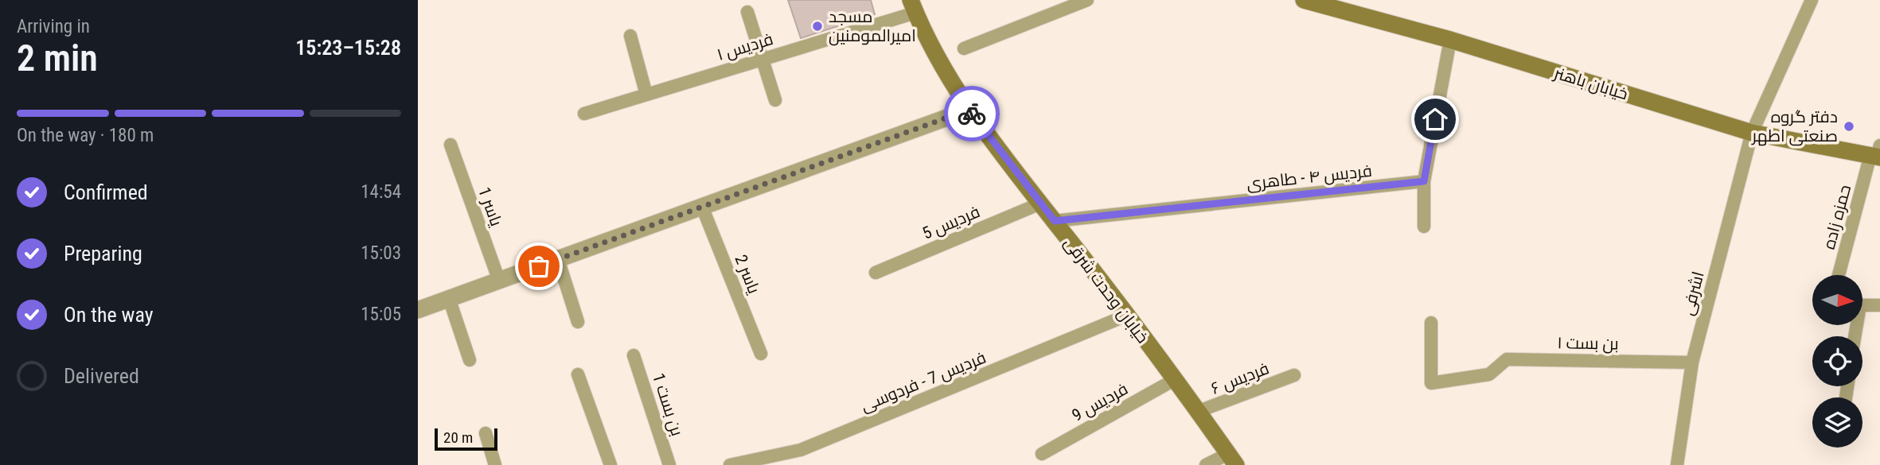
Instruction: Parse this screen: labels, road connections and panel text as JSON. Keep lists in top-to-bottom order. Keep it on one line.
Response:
{"streets":{"main road":["خیابان باهنر","خیابان وحدت شرقی"],"lane":["فردیس ۱","فردیس ۴ - طاهری","یاسر 1","حمزه زاده","فردیس 5","یاسر 2","اشرفی","بن بست ۱","فردیس ۶","فردیس 7 - فردوسی","فردیس 9","بن بست 1"]},"crossings":[["فردیس ۱","خیابان وحدت شرقی"],["خیابان باهنر","حمزه زاده"],["خیابان باهنر","اشرفی"],["فردیس ۴ - طاهری","خیابان وحدت شرقی"],["فردیس 5","خیابان وحدت شرقی"],["خیابان وحدت شرقی","فردیس ۶"],["خیابان وحدت شرقی","فردیس 7 - فردوسی"],["خیابان وحدت شرقی","فردیس 9"],["اشرفی","بن بست ۱"]],"places":["مسجد امیرالمومنین","دفتر گروه صنعتی اطهر"],"scale_bar":"20 m","north":"right","page":{"heading":["2 min","Arriving in","15:23–15:28"],"bar":"On the way · 180 m","list":[["Confirmed","14:54"],["Preparing","15:03"],["On the way","15:05"],"Delivered"],"scale":"20 m"}}
